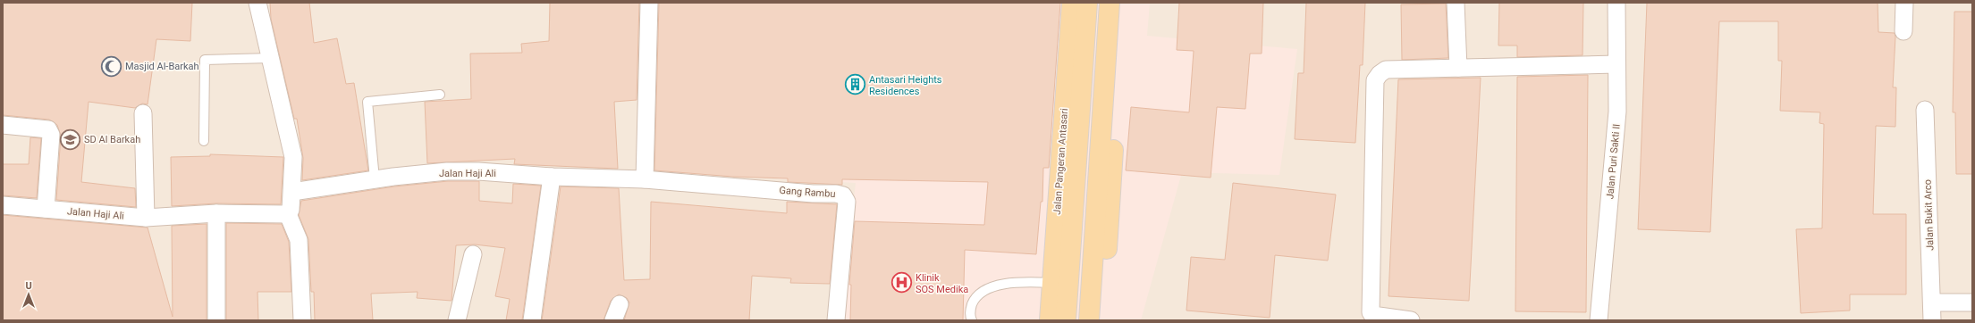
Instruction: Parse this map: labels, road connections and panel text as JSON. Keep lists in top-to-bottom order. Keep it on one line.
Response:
{"streets":{"main road":["Jalan Pangeran Antasari"],"street":["Jalan Puri Sakti II","Jalan Haji Ali","Gang Rambu","Jalan Bukit Arco"]},"crossings":[["Jalan Haji Ali","Gang Rambu"]],"places":{"mosque":["Masjid Al-Barkah"],"building":["Antasari Heights Residences"],"school or university":["SD Al Barkah"],"hospital":["Klinik SOS Medika"]},"north":"top"}
